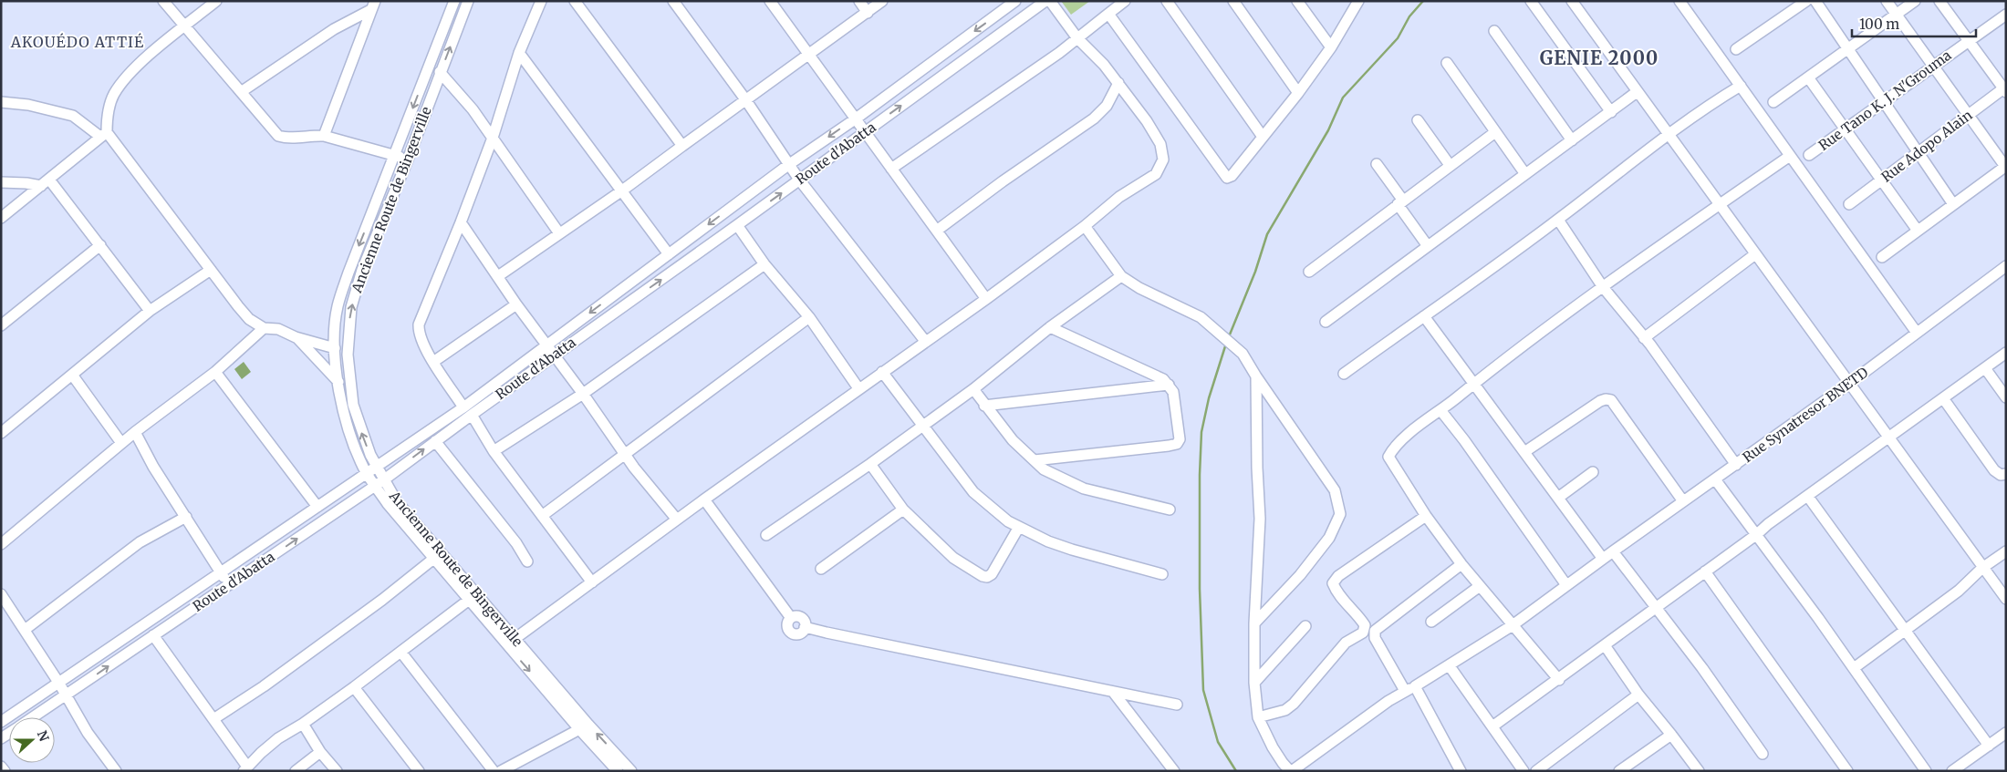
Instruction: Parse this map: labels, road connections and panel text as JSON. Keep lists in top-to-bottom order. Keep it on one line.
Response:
{"streets":{"street":["Rue Tano K. J. N'Grouma","Rue Adopo Alain","Route d'Abatta","Ancienne Route de Bingerville","Rue Synatresor BNETD"]},"crossings":[["Route d'Abatta","Ancienne Route de Bingerville"]],"districts":["AKOUÉDO ATTIÉ","GENIE 2000"],"scale_bar":"100 m","north":"right"}
